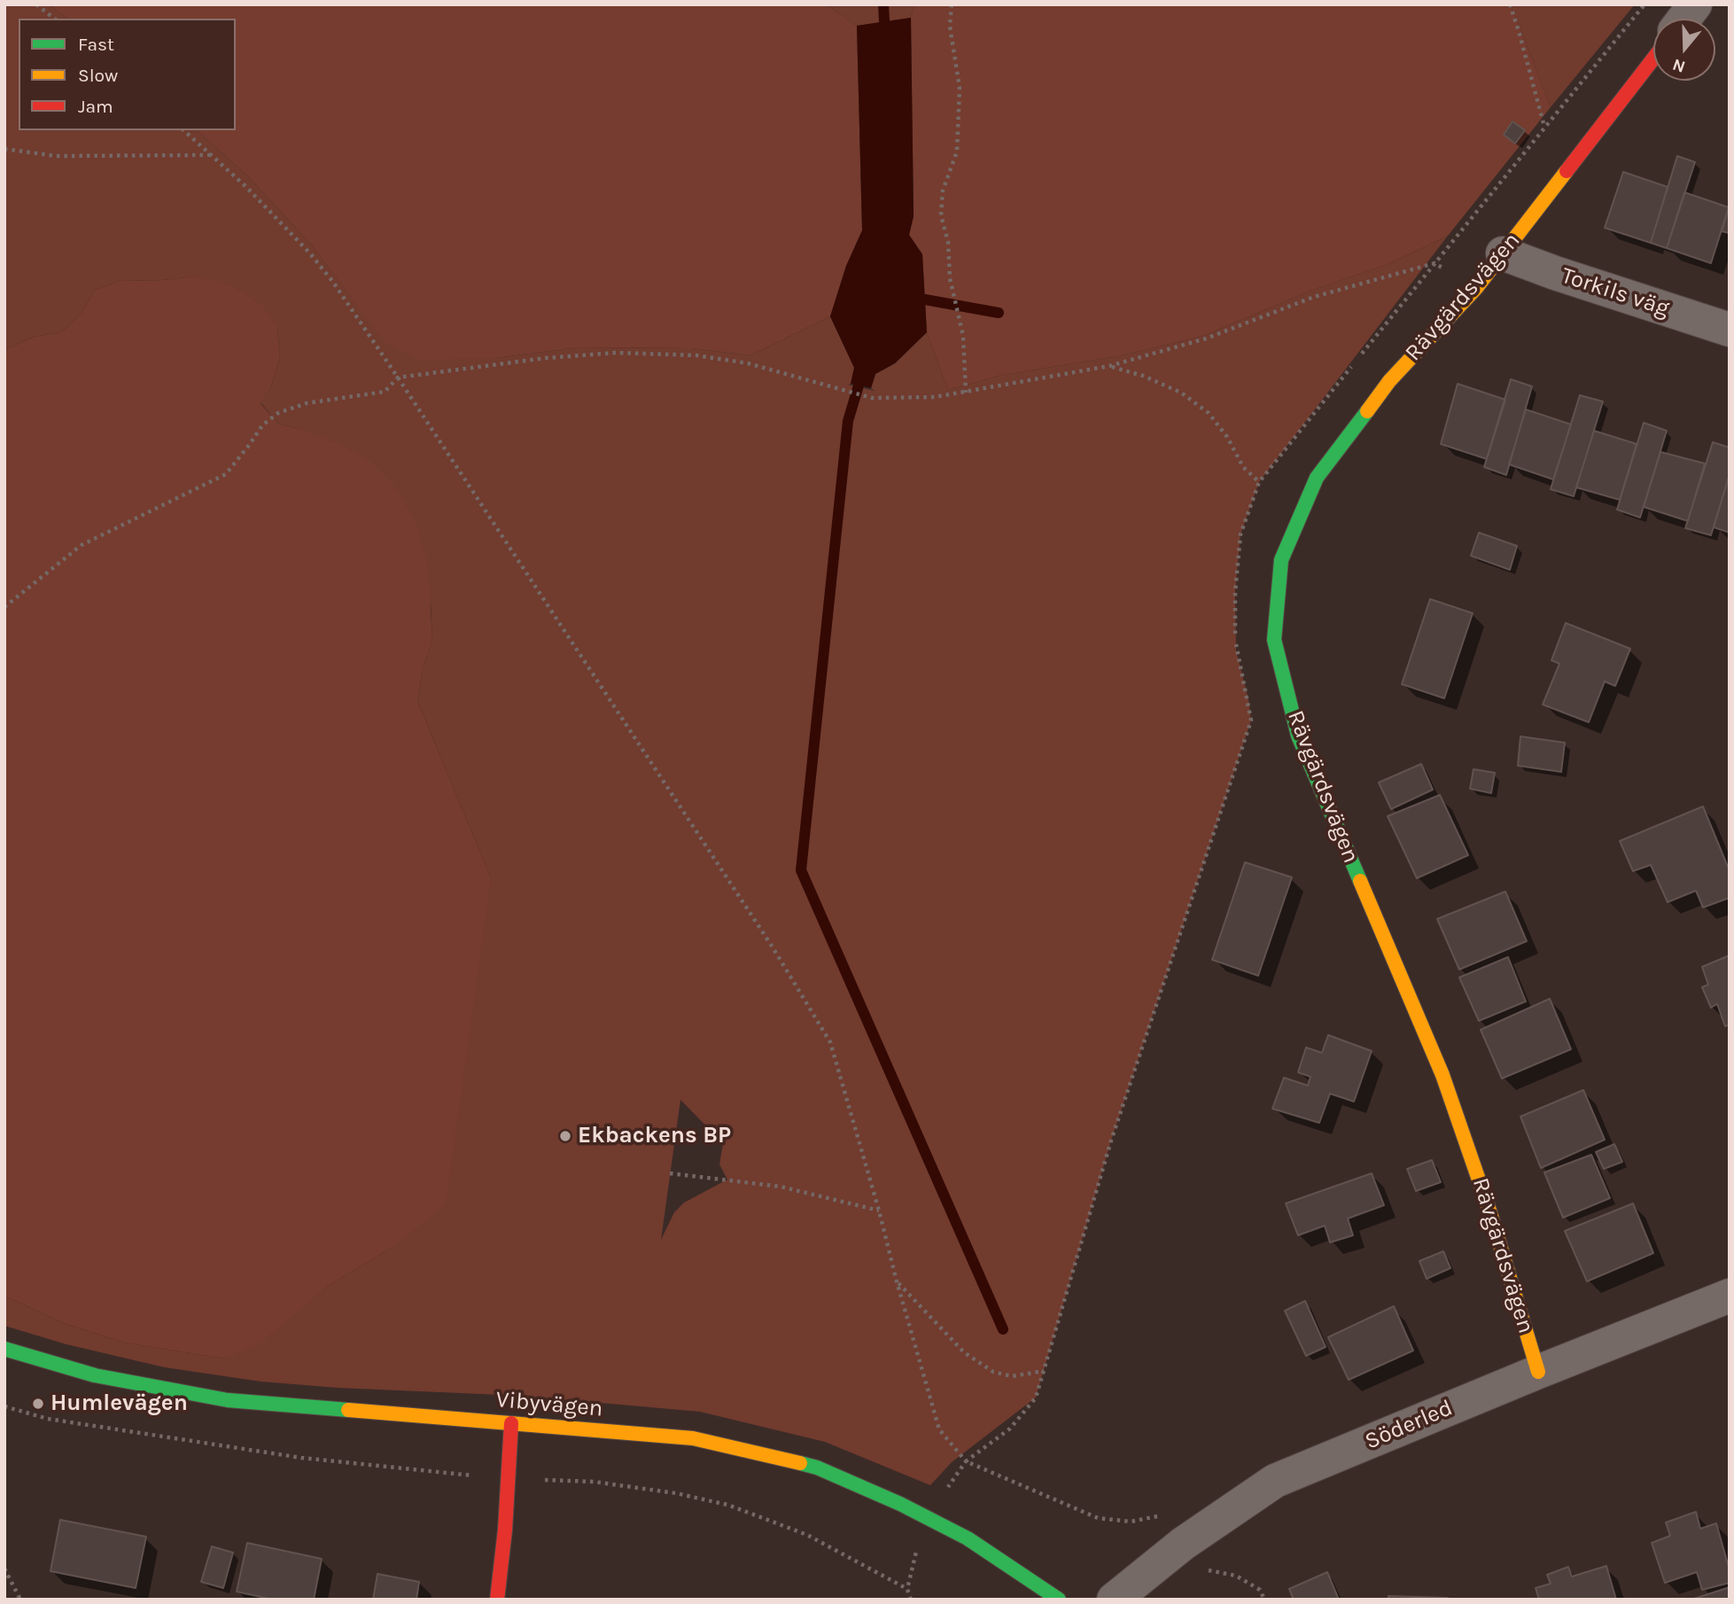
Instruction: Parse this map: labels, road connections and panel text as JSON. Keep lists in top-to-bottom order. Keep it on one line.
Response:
{"streets":{"street":["Torkils väg","Rävgärdsvägen","Vibyvägen","Söderled"]},"crossings":[["Torkils väg","Rävgärdsvägen"],["Rävgärdsvägen","Söderled"]],"places":["Ekbackens BP","Humlevägen"],"legend":["Fast","Slow","Jam"],"north":"bottom"}
